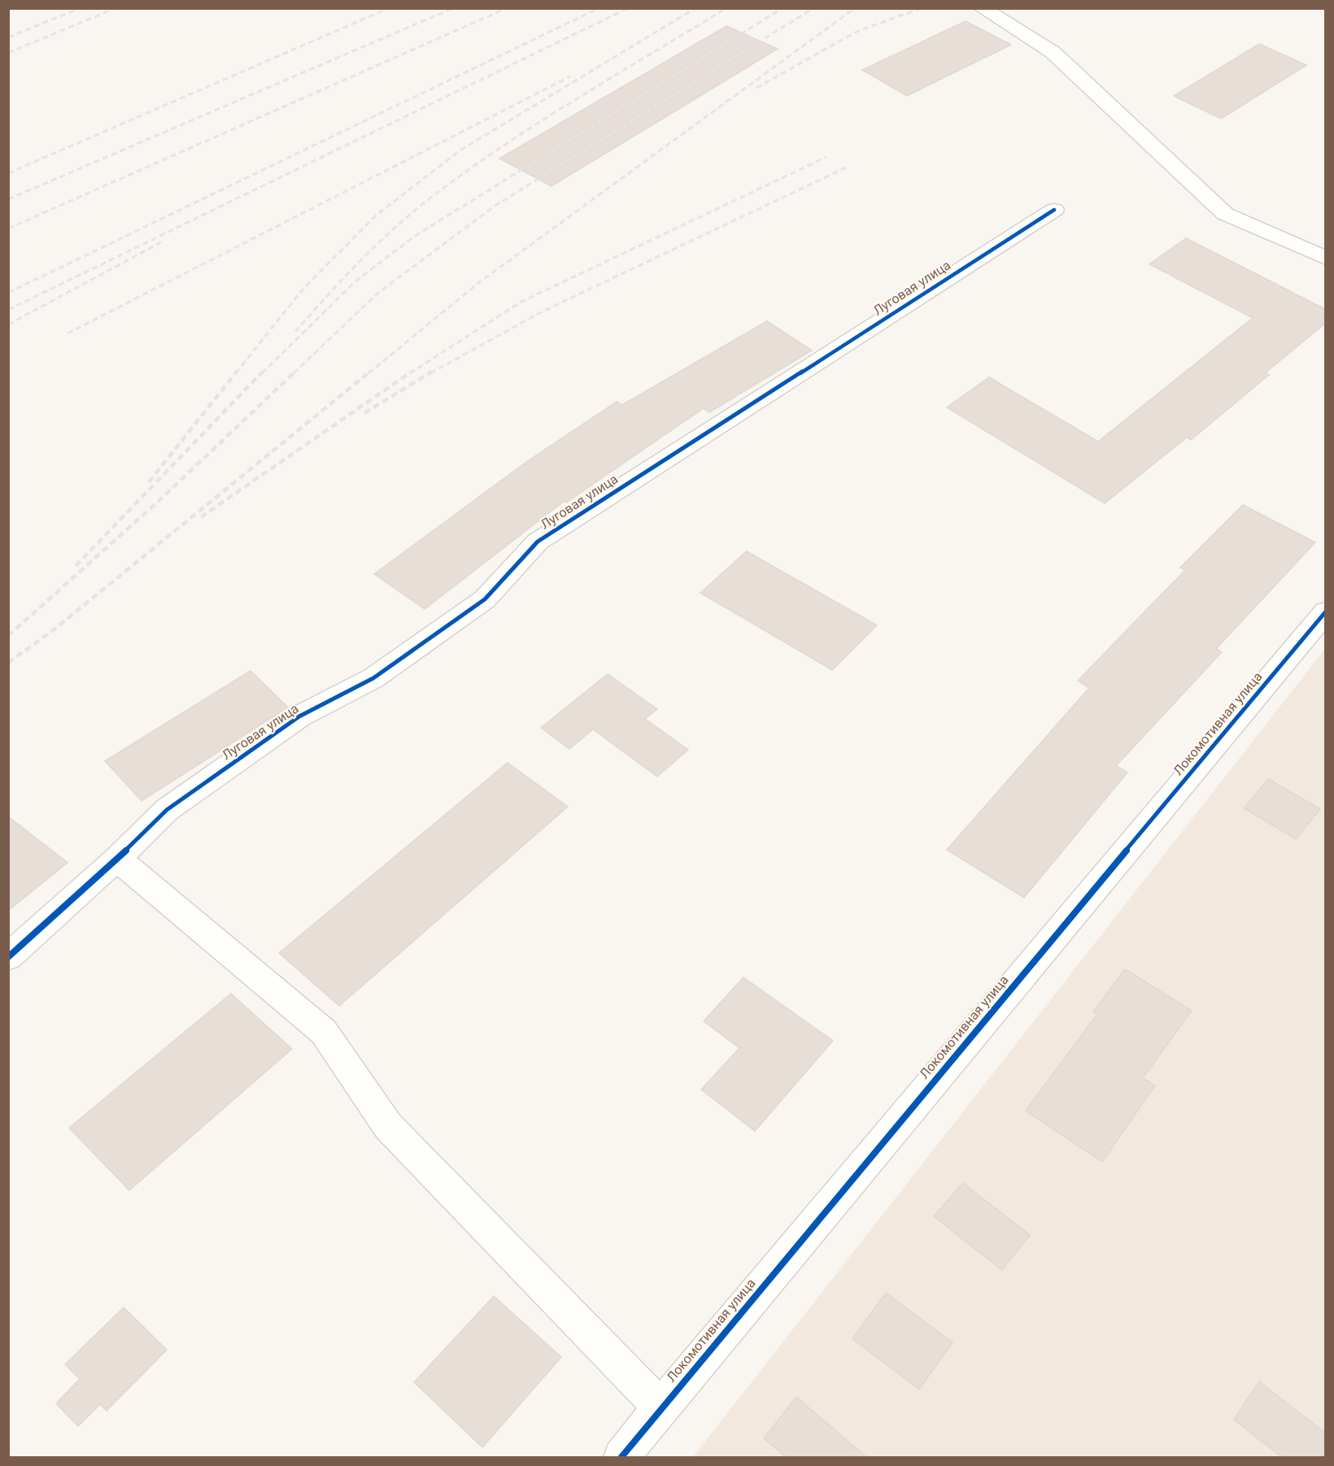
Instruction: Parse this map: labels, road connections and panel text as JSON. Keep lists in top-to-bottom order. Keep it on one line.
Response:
{"streets":{"street":["Луговая улица","Локомотивная улица"]}}
